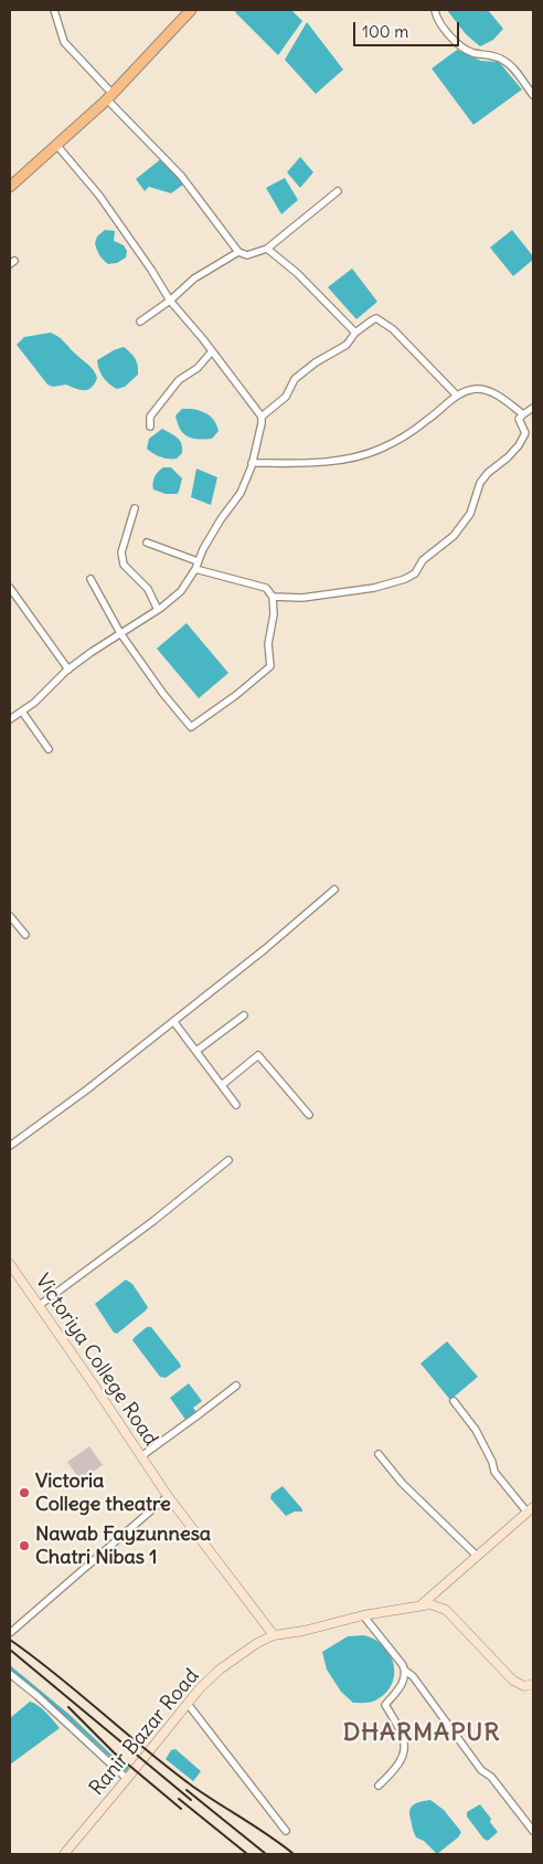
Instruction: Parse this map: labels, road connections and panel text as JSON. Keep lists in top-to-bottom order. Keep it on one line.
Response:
{"streets":{"main road":["Victoriya College Road","Ranir Bazar Road"]},"crossings":[["Victoriya College Road","Ranir Bazar Road"]],"districts":["DHARMAPUR"],"places":["Victoria College theatre","Nawab Fayzunnesa Chatri Nibas 1"],"scale_bar":"100 m"}
